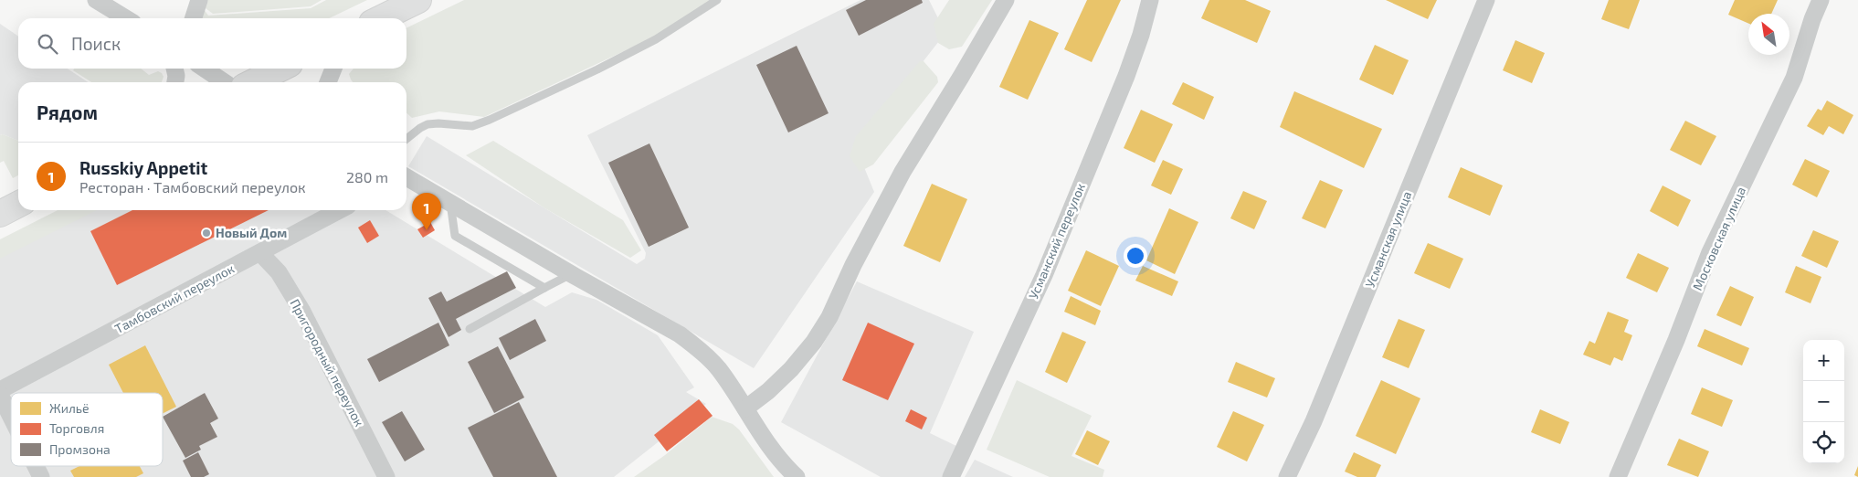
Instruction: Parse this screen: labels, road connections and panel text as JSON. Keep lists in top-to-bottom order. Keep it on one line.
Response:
{"streets":{"street":["Московская улица","Усманская улица","Усманский переулок","Тамбовский переулок","Пригородный переулок"]},"crossings":[["Тамбовский переулок","Пригородный переулок"]],"places":["Новый Дом"],"legend":["Жильё","Торговля","Промзона"],"north":"top left","page":{"search":"Поиск","heading":"Рядом","list":[{"mark":"1","name":"Russkiy Appetit","note":"Ресторан · Тамбовский переулок","value":"280 m"}],"pins":"1","map_buttons":["+","−"]}}
